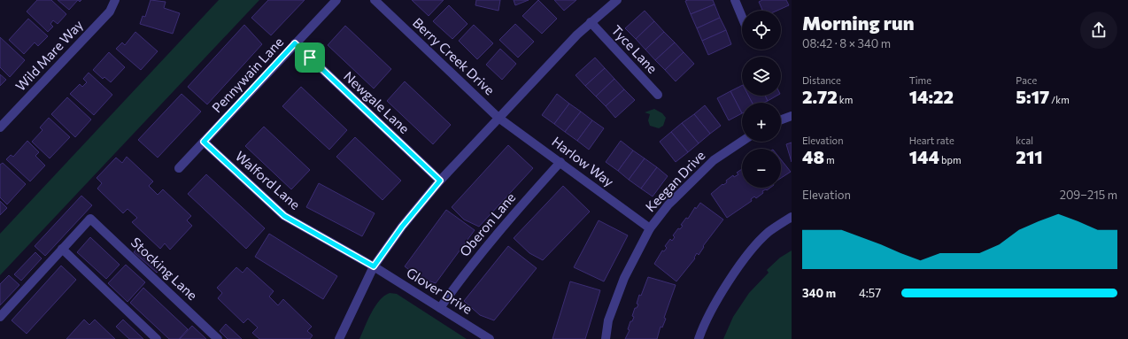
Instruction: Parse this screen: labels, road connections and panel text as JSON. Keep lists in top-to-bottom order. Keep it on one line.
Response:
{"streets":{"street":["Tyce Lane","Wild Mare Way","Berry Creek Drive","Pennywain Lane","Newgale Lane","Harlow Way","Walford Lane","Keegan Drive","Oberon Lane","Stocking Lane","Glover Drive"]},"crossings":[["Berry Creek Drive","Harlow Way"],["Pennywain Lane","Newgale Lane"],["Pennywain Lane","Walford Lane"],["Harlow Way","Keegan Drive"],["Harlow Way","Oberon Lane"],["Walford Lane","Glover Drive"],["Oberon Lane","Glover Drive"]],"page":{"heading":["Morning run","08:42 · 8 × 340 m"],"map_buttons":["+","−"],"stats":[["Distance","2.72 km"],["Time","14:22"],["Pace","5:17 /km"],["Elevation","48 m"],["Heart rate","144 bpm"],["kcal","211"]],"chart":["Elevation","209–215 m"],"list":[{"name":"340 m","note":"4:57"}]}}
